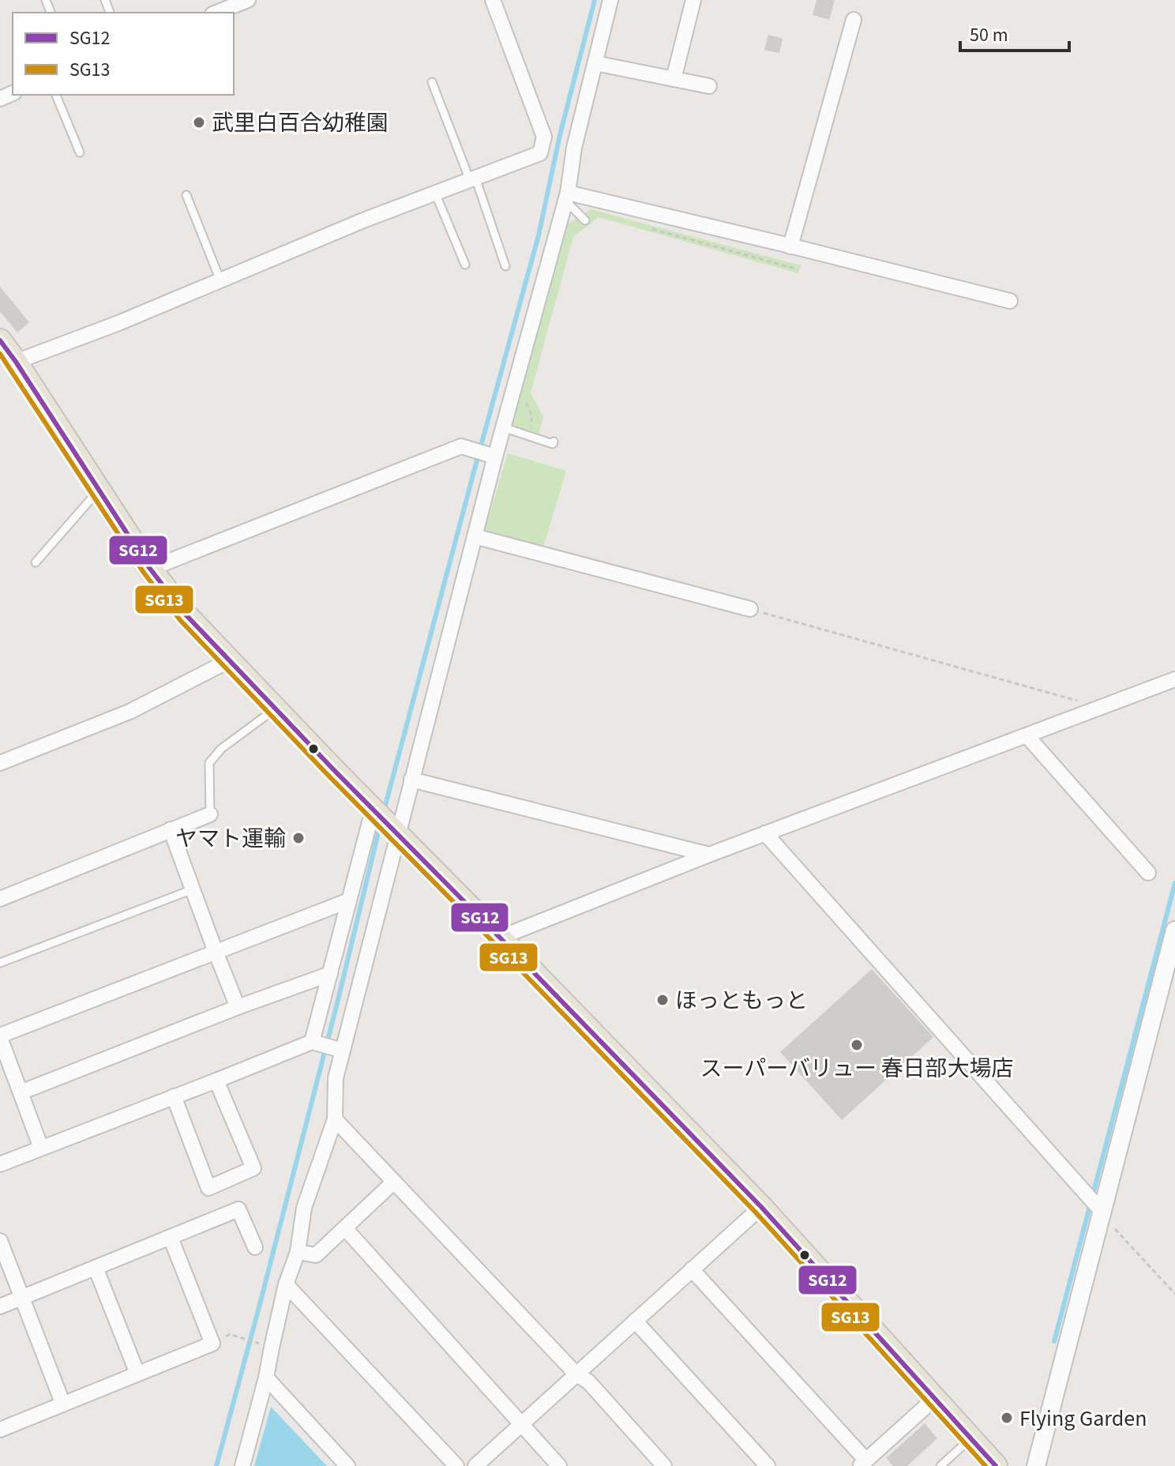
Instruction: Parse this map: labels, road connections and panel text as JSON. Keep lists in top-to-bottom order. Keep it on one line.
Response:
{"places":["武里白百合幼稚園","ヤマト運輸","ほっともっと","スーパーバリュー 春日部大場店","Flying Garden"],"lines":["transit line SG12","transit line SG13"],"legend":["SG12","SG13"],"scale_bar":"50 m"}
